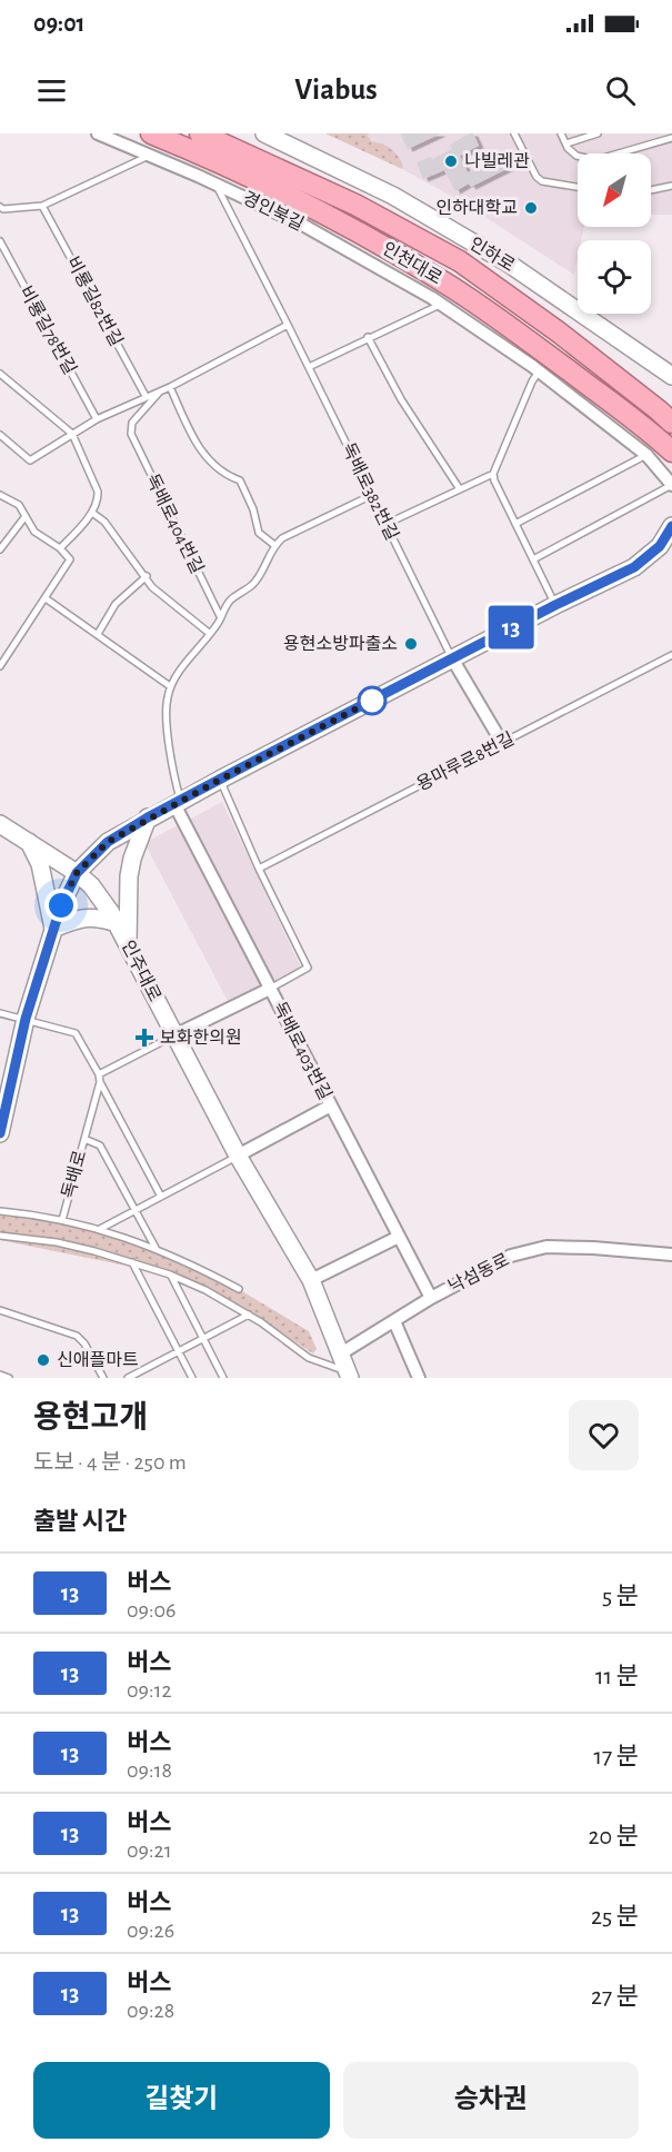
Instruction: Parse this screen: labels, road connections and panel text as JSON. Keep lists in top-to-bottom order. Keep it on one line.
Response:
{"streets":{"highway":["인천대로"],"main road":["인하로","인주대로"],"street":["경인북길","독배로403번길","낙섬동로"],"lane":["비룡길82번길","비룡길78번길","독배로382번길","독배로404번길","용마루로8번길","독배로"]},"crossings":[["경인북길","독배로382번길"],["인주대로","낙섬동로"],["독배로403번길","낙섬동로"]],"places":{"other":["나빌레관","인하대학교","용현소방파출소","신애플마트"],"health":["보화한의원"]},"lines":["bus line 13"],"north":"bottom left","page":{"status":"09:01","header":"Viabus","on_map":"13","heading":[["용현고개","도보 · 4 분 · 250 m"],"출발 시간"],"list":[{"mark":"13","name":"버스","note":"09:06","value":"5 분"},{"mark":"13","name":"버스","note":"09:12","value":"11 분"},{"mark":"13","name":"버스","note":"09:18","value":"17 분"},{"mark":"13","name":"버스","note":"09:21","value":"20 분"},{"mark":"13","name":"버스","note":"09:26","value":"25 분"},{"mark":"13","name":"버스","note":"09:28","value":"27 분"}],"buttons":["길찾기","승차권"]}}
